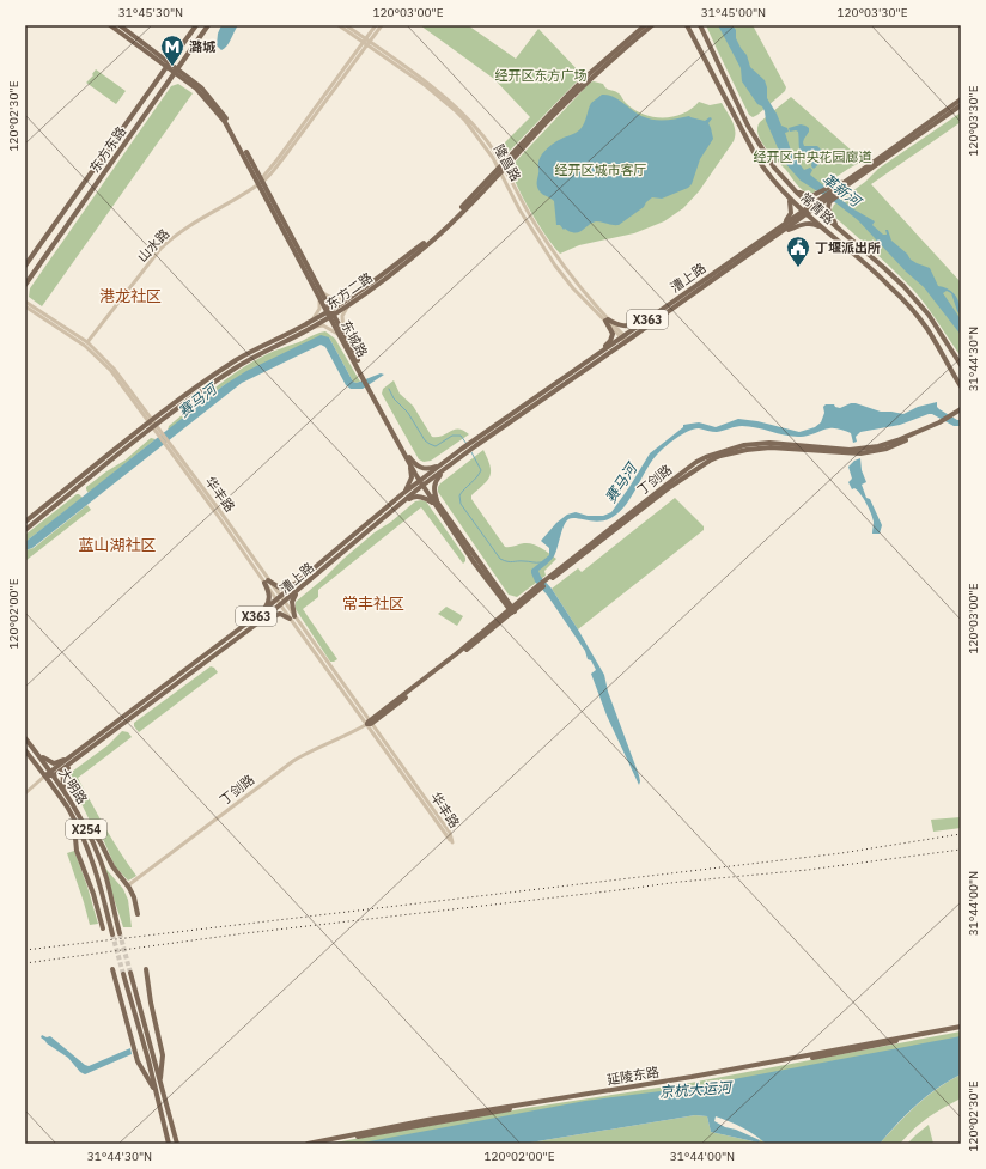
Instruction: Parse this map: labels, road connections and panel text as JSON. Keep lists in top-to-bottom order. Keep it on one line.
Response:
{"streets":{"main road":["东方东路","常青路","漕上路","东方二路","X363","东城路","丁剑路","大明路","X254","延陵东路"],"street":["隆昌路","山水路","华丰路"]},"crossings":[["东方东路","东城路"],["隆昌路","山水路"],["隆昌路","漕上路"],["隆昌路","东方二路"],["常青路","漕上路"],["常青路","X363"],["山水路","东城路"],["山水路","华丰路"],["漕上路","X363"],["漕上路","东城路"],["漕上路","华丰路"],["漕上路","大明路"],["东方二路","东城路"],["东方二路","华丰路"],["东城路","丁剑路"],["丁剑路","华丰路"]],"districts":["港龙社区","蓝山湖社区","常丰社区"],"water":["革新河","赛马河","京杭大运河"],"parks":["经开区东方广场","经开区中央花园廊道","经开区城市客厅"],"places":{"metro station":["潞城"],"public building":["丁堰派出所"]},"coordinates":["31°45'30\"N","120°03'00\"E","31°45'00\"N","120°03'30\"E","120°02'30\"E","31°44'30\"N","120°02'00\"E","31°44'00\"N"]}
